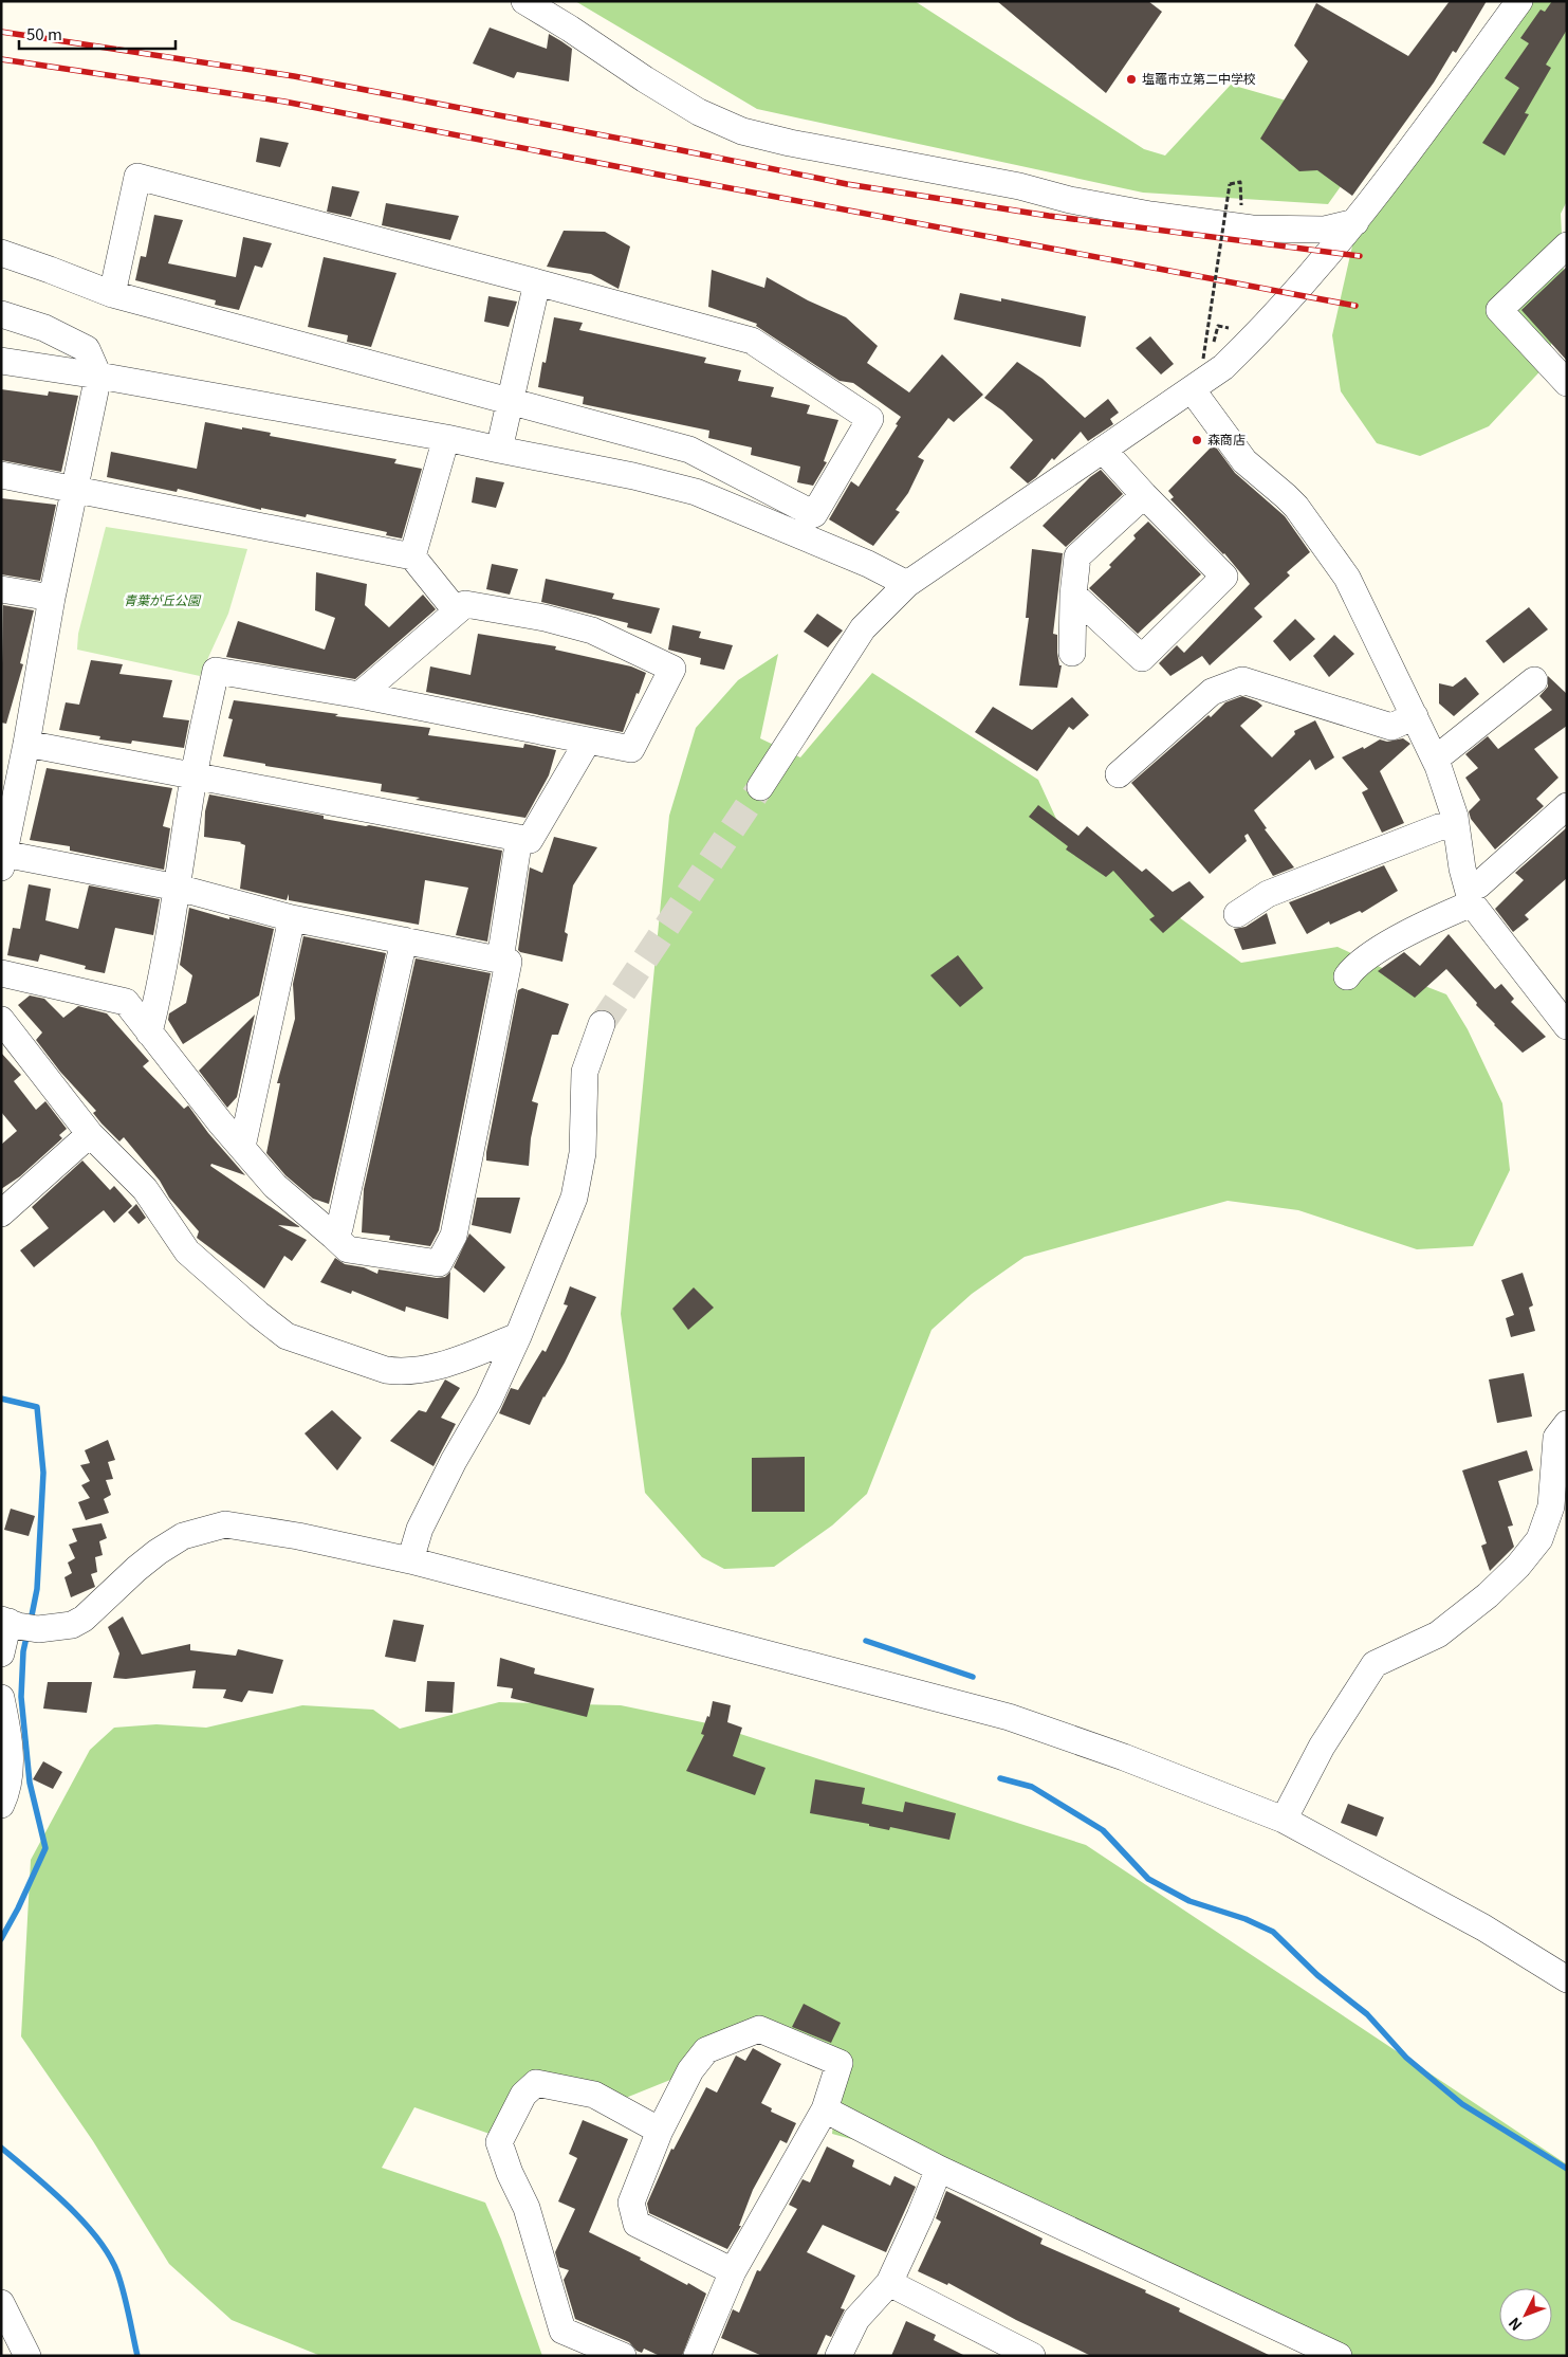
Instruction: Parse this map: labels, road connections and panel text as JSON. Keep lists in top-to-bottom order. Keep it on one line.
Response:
{"parks":["青葉が丘公園"],"places":["塩竈市立第二中学校","森商店"],"scale_bar":"50 m","north":"bottom left"}
